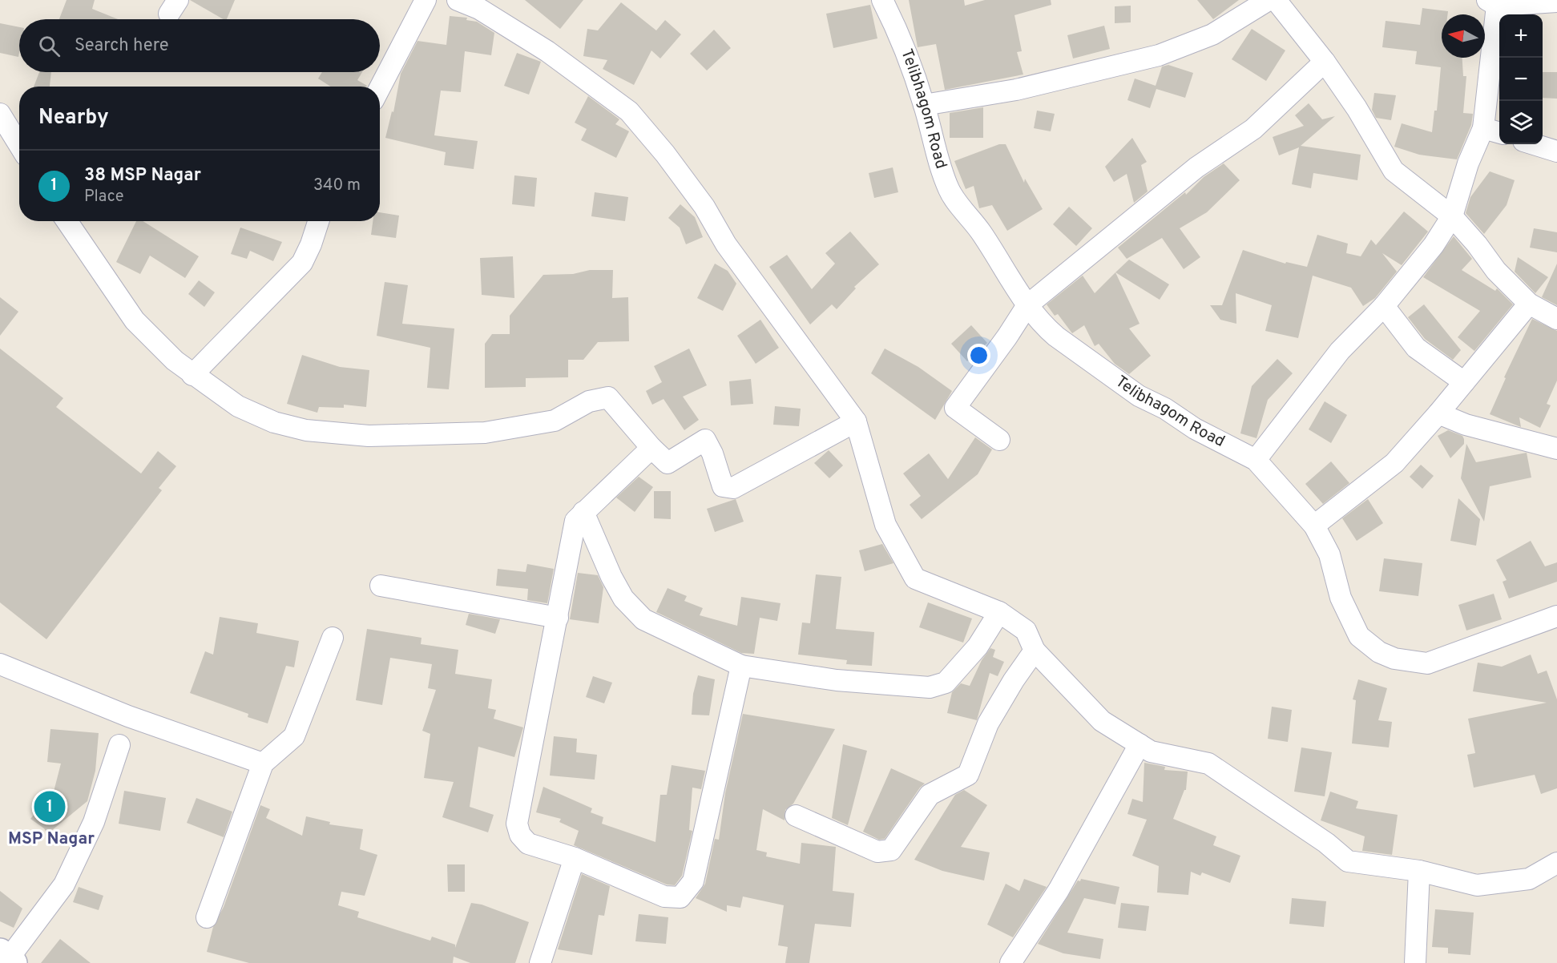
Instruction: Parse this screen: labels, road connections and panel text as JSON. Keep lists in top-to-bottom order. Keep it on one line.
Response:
{"streets":{"street":["Telibhagom Road"]},"districts":["MSP Nagar"],"north":"left","page":{"map_buttons":["+","−"],"search":"Search here","heading":"Nearby","list":[{"mark":"1","name":"38 MSP Nagar","note":"Place","value":"340 m"}],"pins":"1"}}
